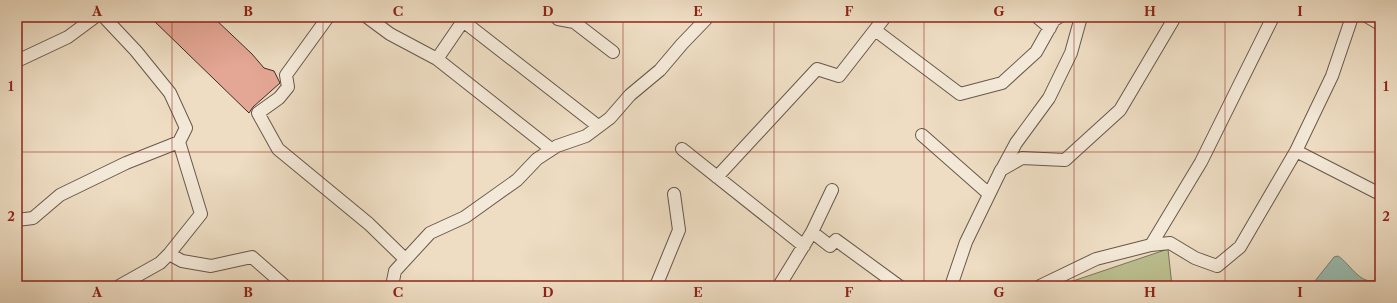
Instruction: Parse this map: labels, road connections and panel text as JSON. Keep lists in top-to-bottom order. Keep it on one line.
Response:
{"grid":{"columns":["A","B","C","D","E","F","G","H","I"],"rows":["1","2"]}}
